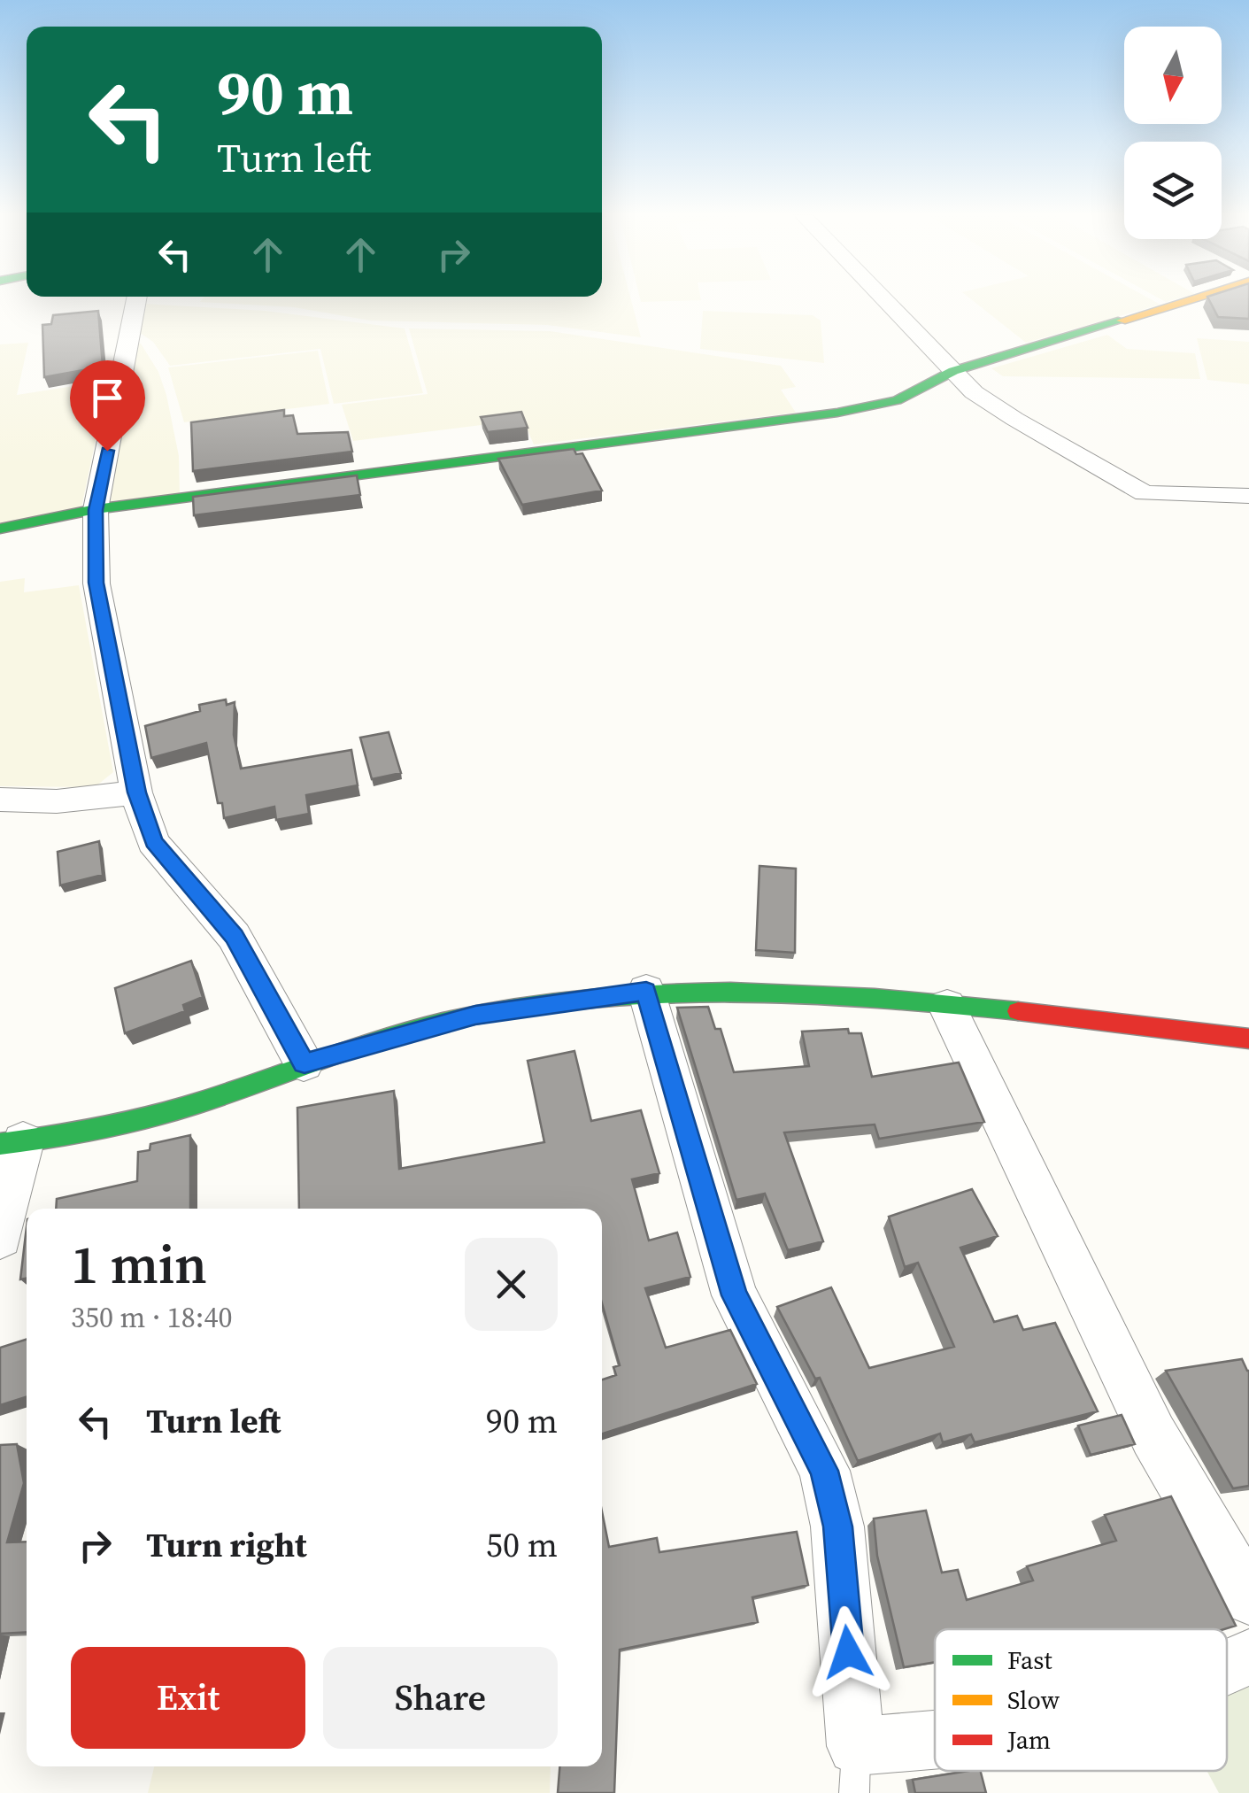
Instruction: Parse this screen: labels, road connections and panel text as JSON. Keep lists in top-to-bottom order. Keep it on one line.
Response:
{"legend":["Fast","Slow","Jam"],"north":"bottom","page":{"turn":["90 m","Turn left"],"heading":["1 min","350 m · 18:40"],"list":[{"name":"Turn left","value":"90 m"},{"name":"Turn right","value":"50 m"}],"buttons":["Exit","Share"]}}
